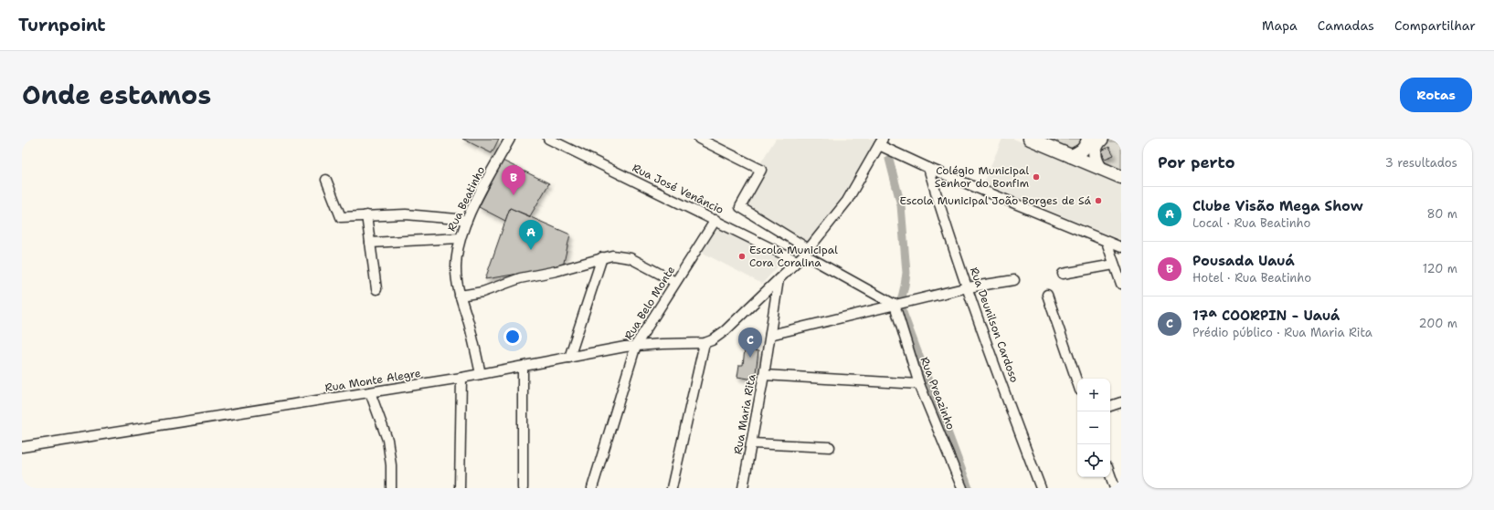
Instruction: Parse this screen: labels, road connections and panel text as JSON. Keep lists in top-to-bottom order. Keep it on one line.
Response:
{"streets":{"street":["Rua José Venâncio","Rua Beatinho","Rua Belo Monte","Rua Deunilson Cardoso","Rua Monte Alegre","Rua Preazinho","Rua Maria Rita"]},"crossings":[["Rua José Venâncio","Rua Belo Monte"],["Rua Beatinho","Rua Monte Alegre"],["Rua Belo Monte","Rua Monte Alegre"]],"places":["Colégio Municipal Senhor do Bonfim","Escola Municipal João Borges de Sá","Escola Municipal Cora Coralina"],"page":{"header":"Turnpoint","nav":["Mapa","Camadas","Compartilhar"],"title":"Onde estamos","buttons":"Rotas","heading":["Por perto","3 resultados"],"pins":["B","A","C"],"list":[{"mark":"A","name":"Clube Visão Mega Show","note":"Local · Rua Beatinho","value":"80 m"},{"mark":"B","name":"Pousada Uauá","note":"Hotel · Rua Beatinho","value":"120 m"},{"mark":"C","name":"17ª COORPIN - Uauá","note":"Prédio público · Rua Maria Rita","value":"200 m"}],"map_buttons":["+","−"]}}
